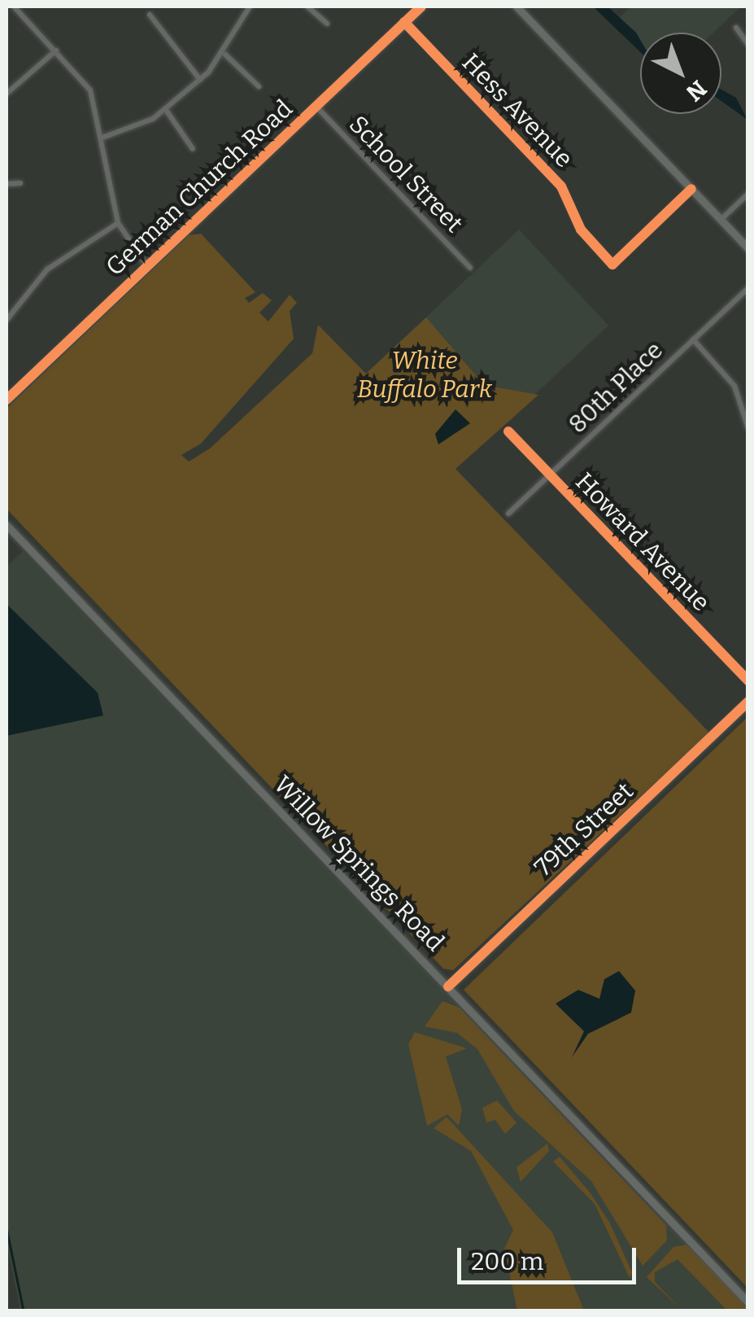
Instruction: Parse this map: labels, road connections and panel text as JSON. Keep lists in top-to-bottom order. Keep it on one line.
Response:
{"streets":{"street":["Hess Avenue","School Street","German Church Road","80th Place","Howard Avenue","79th Street","Willow Springs Road"]},"crossings":[["Hess Avenue","German Church Road"],["School Street","German Church Road"],["80th Place","Howard Avenue"],["79th Street","Willow Springs Road"]],"parks":["White Buffalo Park"],"scale_bar":"200 m","north":"bottom right"}
